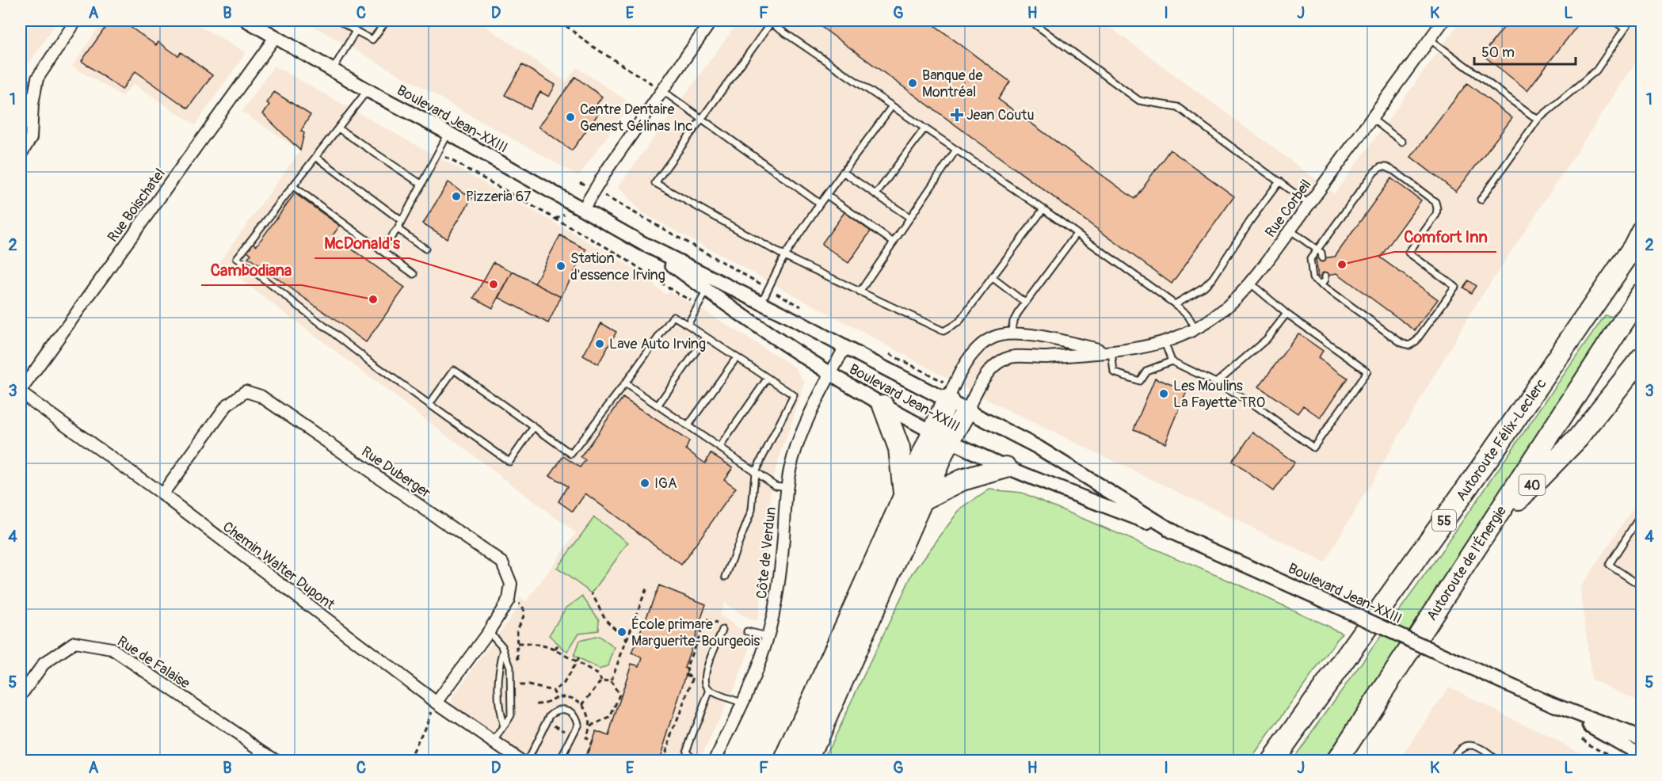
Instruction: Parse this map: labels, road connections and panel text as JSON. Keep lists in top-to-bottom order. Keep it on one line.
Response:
{"streets":{"highway":["Autoroute Félix-Leclerc","40","55","Autoroute de l'Énergie"],"street":["Boulevard Jean-XXIII","Rue Boischatel","Rue Corbeil","Rue Duberger","Côte de Verdun","Chemin Walter Dupont","Rue de Falaise"]},"crossings":[["Boulevard Jean-XXIII","Rue Boischatel"],["Boulevard Jean-XXIII","Rue Corbeil"],["Boulevard Jean-XXIII","Côte de Verdun"],["Rue Boischatel","Chemin Walter Dupont"],["Rue Duberger","Chemin Walter Dupont"],["40","Autoroute de l'Énergie"]],"places":{"other":["Banque de Montréal","Centre Dentaire Genest Gélinas Inc","Pizzeria 67","Comfort Inn","Station d'essence Irving","McDonald's","Cambodiana","Lave Auto Irving","Les Moulins La Fayette TRO","IGA","École primare Marguerite-Bourgeois"],"health":["Jean Coutu"]},"scale_bar":"50 m","grid":{"columns":["A","B","C","D","E","F","G","H","I","J","K","L"],"rows":["1","2","3","4","5"]}}
